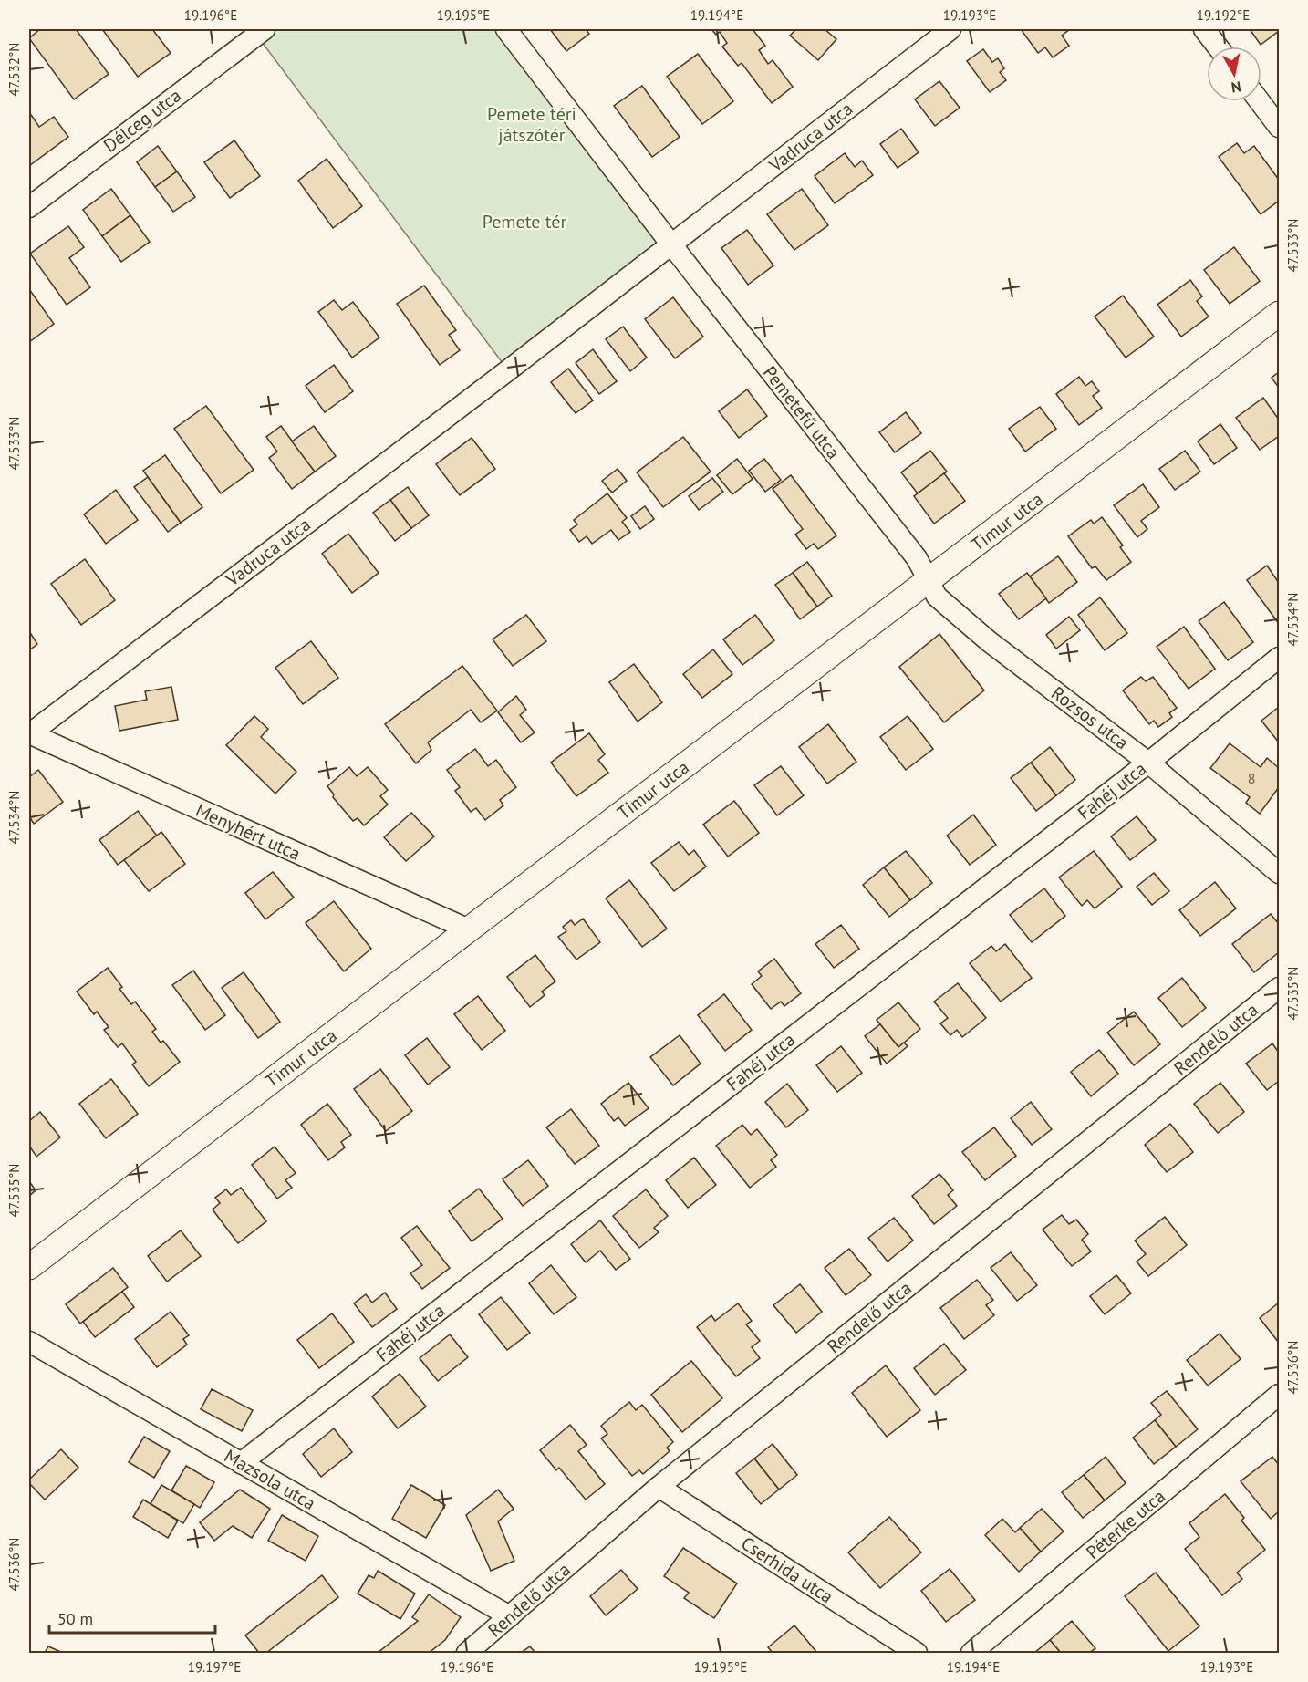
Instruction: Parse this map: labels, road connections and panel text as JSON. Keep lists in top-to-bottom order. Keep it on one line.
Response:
{"streets":{"street":["Délceg utca","Vadruca utca","Pemetefű utca","Timur utca","Rozsos utca","Fahéj utca","Menyhért utca","Rendelő utca","Mazsola utca","Péterke utca","Cserhida utca"]},"crossings":[["Vadruca utca","Pemetefű utca"],["Vadruca utca","Menyhért utca"],["Pemetefű utca","Timur utca"],["Pemetefű utca","Rozsos utca"],["Timur utca","Rozsos utca"],["Timur utca","Menyhért utca"],["Rozsos utca","Fahéj utca"],["Fahéj utca","Mazsola utca"],["Rendelő utca","Mazsola utca"],["Rendelő utca","Cserhida utca"]],"parks":["Pemete téri játszótér","Pemete tér"],"house_numbers":["8"],"scale_bar":"50 m","north":"bottom","coordinates":["19.196°E","19.195°E","19.194°E","19.193°E","19.192°E","47.532°N","47.533°N","47.534°N","47.535°N","47.536°N","19.197°E"]}
